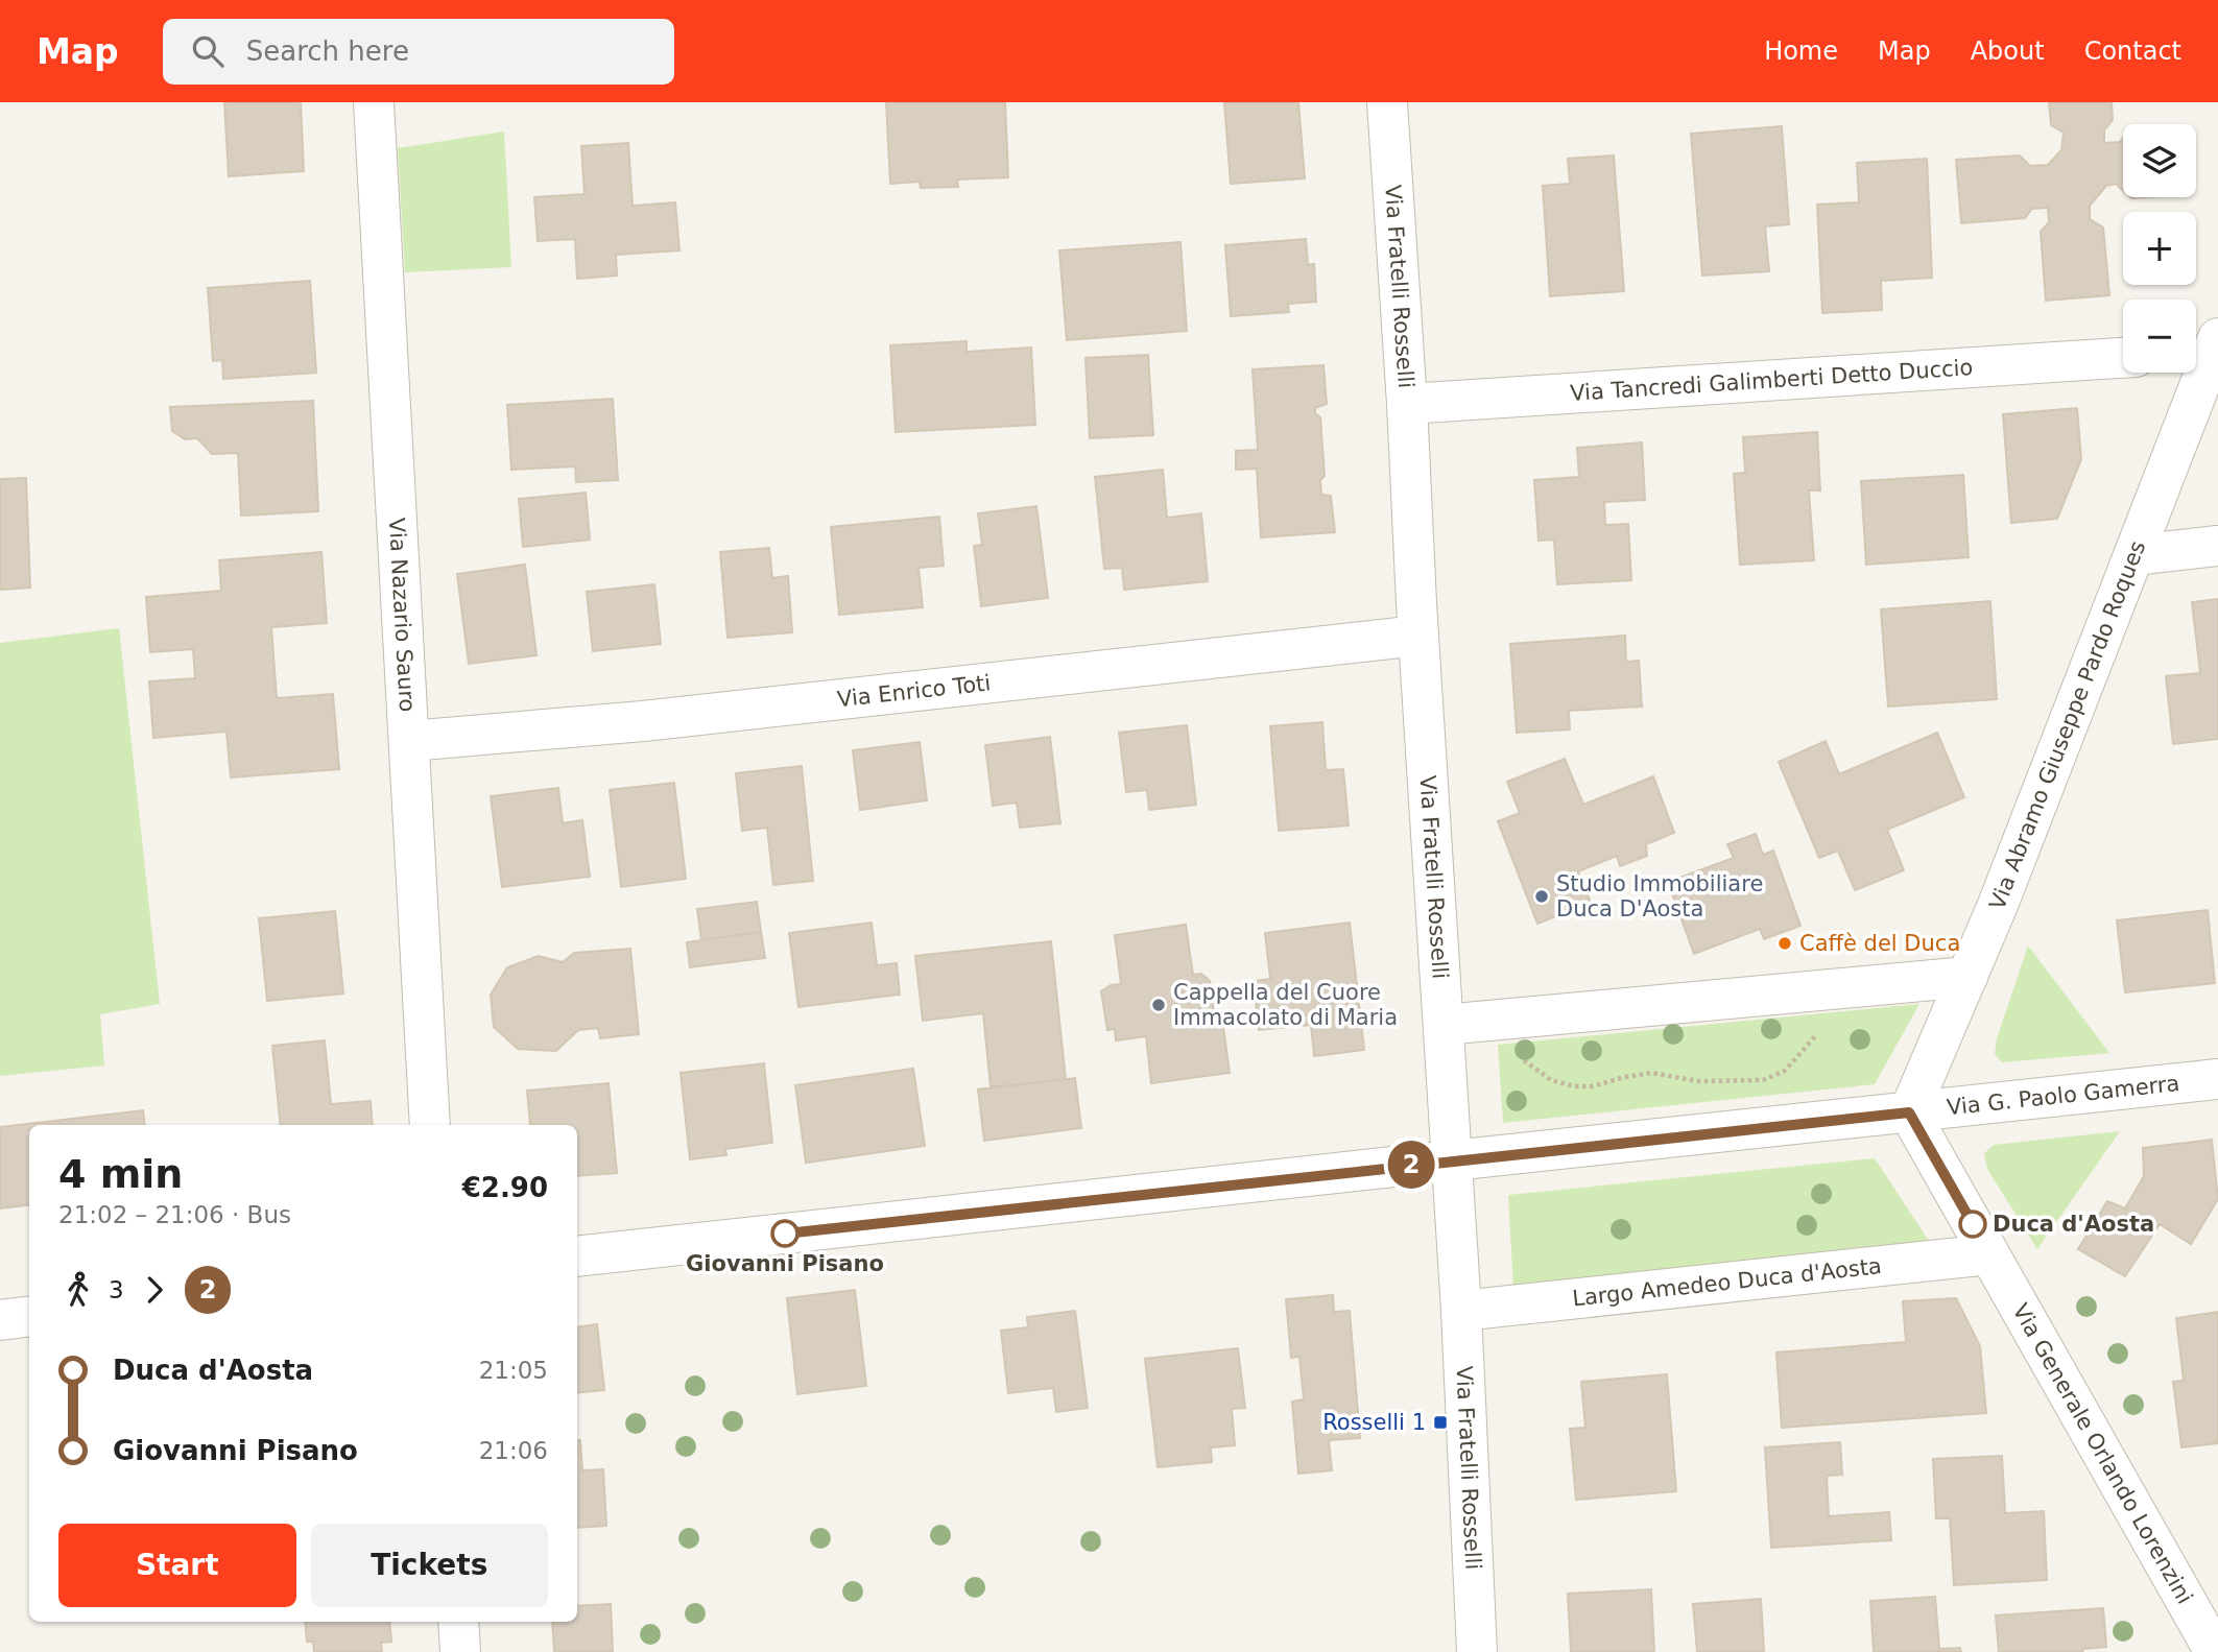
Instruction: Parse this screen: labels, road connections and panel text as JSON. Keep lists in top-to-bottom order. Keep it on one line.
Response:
{"streets":{"street":["Via Fratelli Rosselli","Via Tancredi Galimberti Detto Duccio","Via Nazario Sauro","Via Enrico Toti","Via Abramo Giuseppe Pardo Roques","Via G. Paolo Gamerra","Largo Amedeo Duca d'Aosta","Via Generale Orlando Lorenzini"]},"crossings":[["Via Fratelli Rosselli","Via Tancredi Galimberti Detto Duccio"],["Via Fratelli Rosselli","Via Enrico Toti"],["Via Fratelli Rosselli","Largo Amedeo Duca d'Aosta"],["Via Nazario Sauro","Via Enrico Toti"],["Via Abramo Giuseppe Pardo Roques","Via G. Paolo Gamerra"],["Via Abramo Giuseppe Pardo Roques","Via Generale Orlando Lorenzini"],["Via G. Paolo Gamerra","Via Generale Orlando Lorenzini"],["Largo Amedeo Duca d'Aosta","Via Generale Orlando Lorenzini"]],"places":{"other":["Studio Immobiliare Duca D'Aosta","Caffè del Duca","Cappella del Cuore Immacolato di Maria","Duca d'Aosta","Giovanni Pisano"],"transit":["Rosselli 1"]},"lines":["bus line 2"],"page":{"header":"Map","search":"Search here","nav":["Home","Map","About","Contact"],"on_map":"2","map_buttons":["+","−"],"heading":["4 min","21:02 – 21:06 · Bus","€2.90"],"legs":["3","2"],"list":[{"name":"Duca d'Aosta","value":"21:05"},{"name":"Giovanni Pisano","value":"21:06"}],"buttons":["Start","Tickets"]}}
